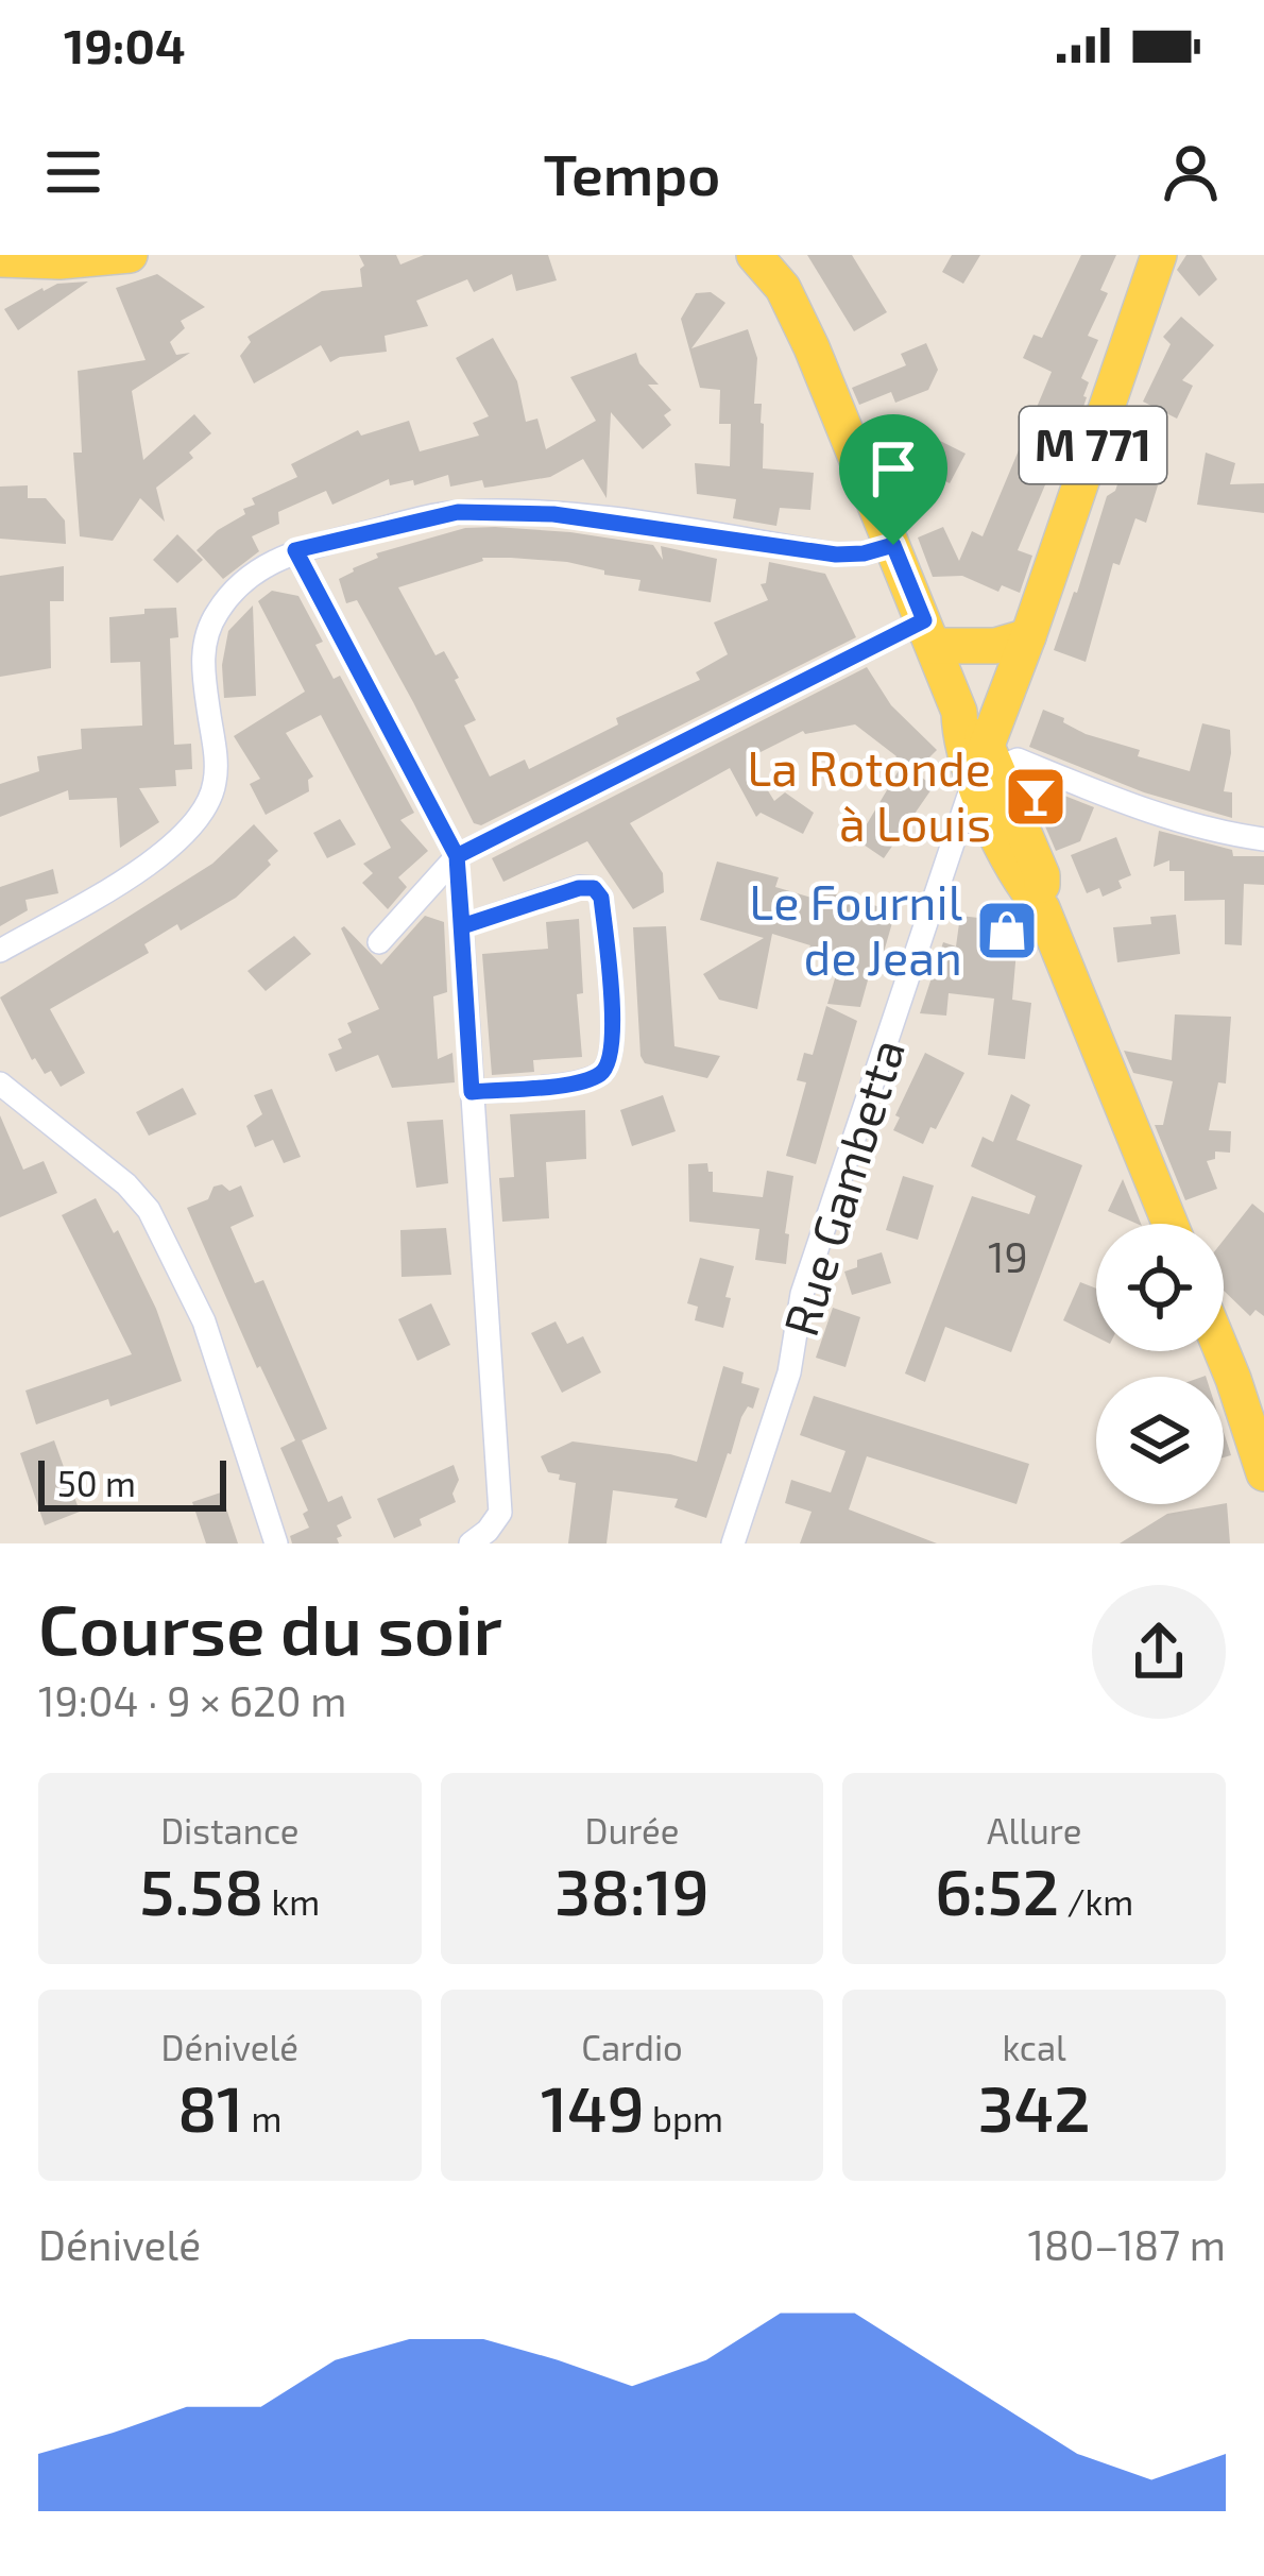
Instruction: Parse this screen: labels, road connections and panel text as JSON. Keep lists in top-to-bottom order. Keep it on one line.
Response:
{"streets":{"main road":["M 771"],"street":["Rue Gambetta"]},"crossings":[["M 771","Rue Gambetta"]],"places":{"bar":["La Rotonde à Louis"],"shop":["Le Fournil de Jean"]},"house_numbers":["19"],"scale_bar":"50 m","page":{"status":"19:04","header":"Tempo","scale":"50 m","heading":["Course du soir","19:04 · 9 × 620 m"],"stats":[["Distance","5.58 km"],["Durée","38:19"],["Allure","6:52 /km"],["Dénivelé","81 m"],["Cardio","149 bpm"],["kcal","342"]],"chart":["Dénivelé","180–187 m"]}}
